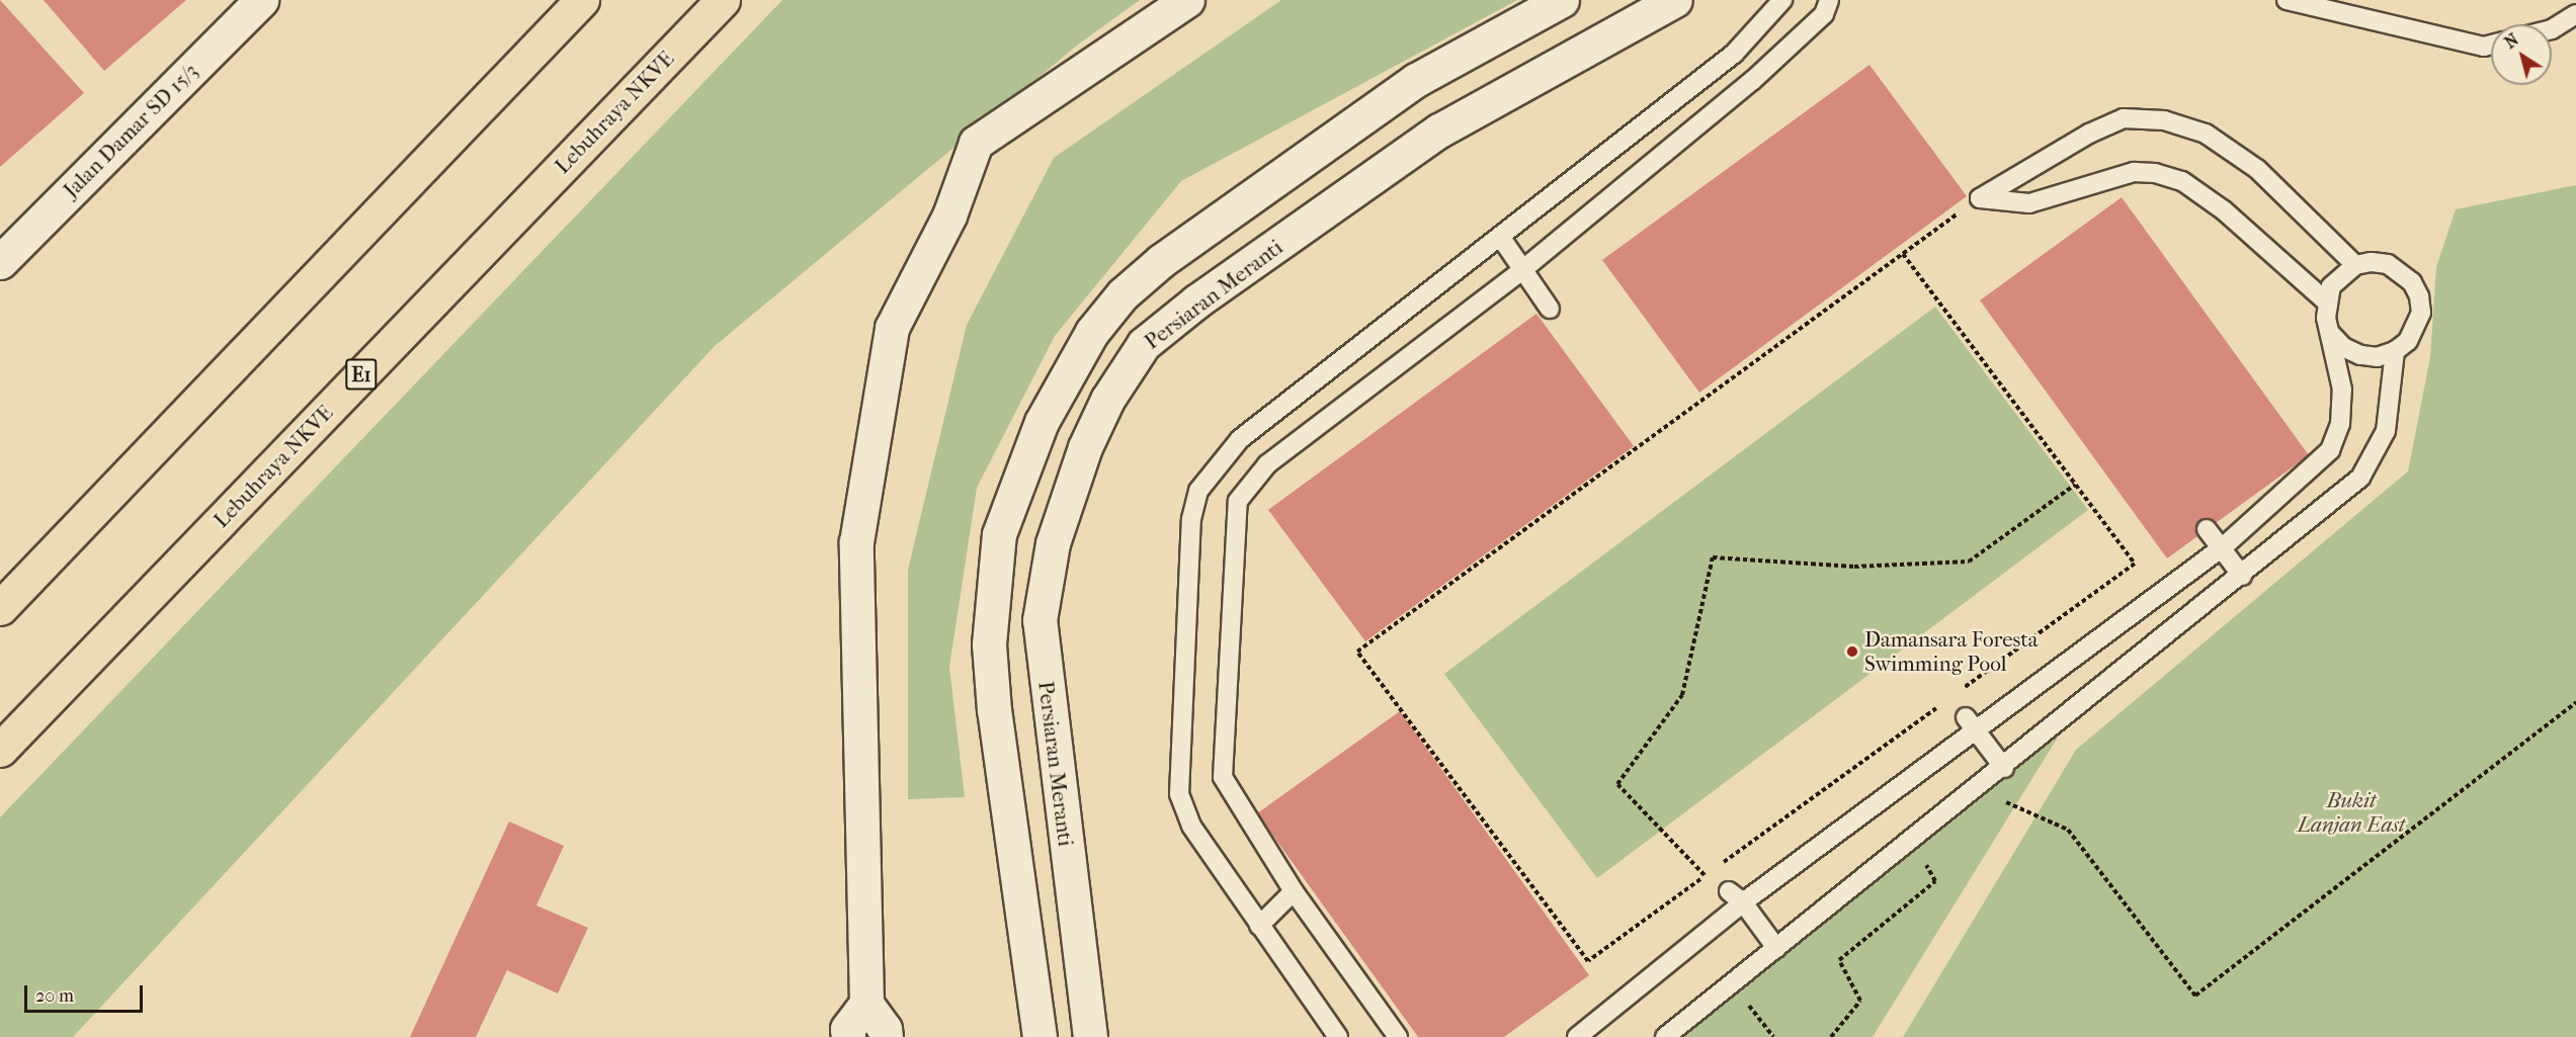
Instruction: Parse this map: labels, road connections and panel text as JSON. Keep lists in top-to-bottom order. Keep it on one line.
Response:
{"streets":{"highway":["Lebuhraya NKVE","E1"],"street":["Jalan Damar SD 15/3","Persiaran Meranti"]},"parks":["Bukit Lanjan East"],"places":["Damansara Foresta Swimming Pool"],"scale_bar":"20 m","north":"top left"}
